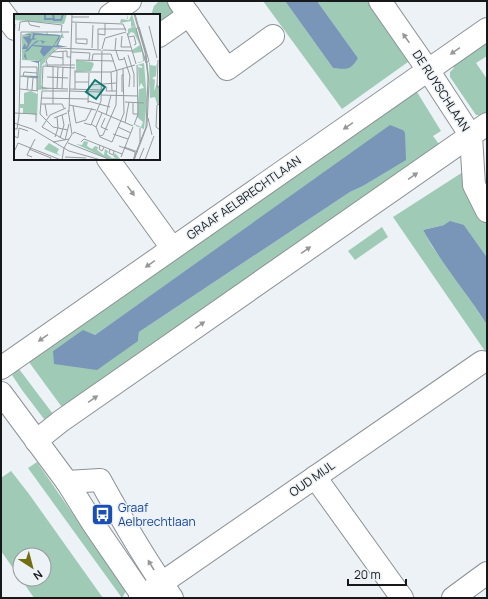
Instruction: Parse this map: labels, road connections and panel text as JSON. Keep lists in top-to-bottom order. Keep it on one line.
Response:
{"streets":{"street":["DE RUYSCHLAAN","GRAAF AELBRECHTLAAN","OUD MIJL"]},"crossings":[["DE RUYSCHLAAN","GRAAF AELBRECHTLAAN"]],"places":{"bus stop":["Graaf Aelbrechtlaan"]},"scale_bar":"20 m","north":"bottom right"}
